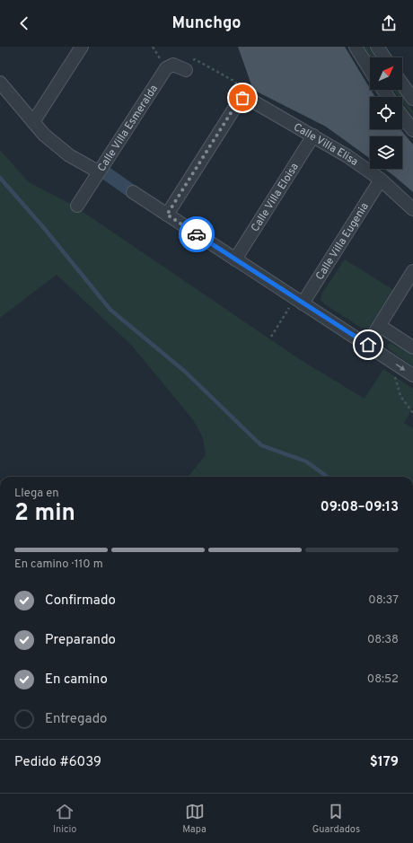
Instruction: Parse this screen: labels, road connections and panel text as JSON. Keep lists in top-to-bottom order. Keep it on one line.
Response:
{"streets":{"street":["Calle Villa Esmeralda","Calle Villa Elisa","Calle Villa Eloisa","Calle Villa Eugenia"]},"crossings":[["Calle Villa Elisa","Calle Villa Eloisa"],["Calle Villa Elisa","Calle Villa Eugenia"]],"north":"top right","page":{"header":"Munchgo","heading":["2 min","Llega en","09:08–09:13"],"panel":["Pedido #6039","$179"],"bar":"En camino · 110 m","list":[["Confirmado","08:37"],["Preparando","08:38"],["En camino","08:52"],"Entregado"],"tabs":["Inicio","Mapa","Guardados"]}}
